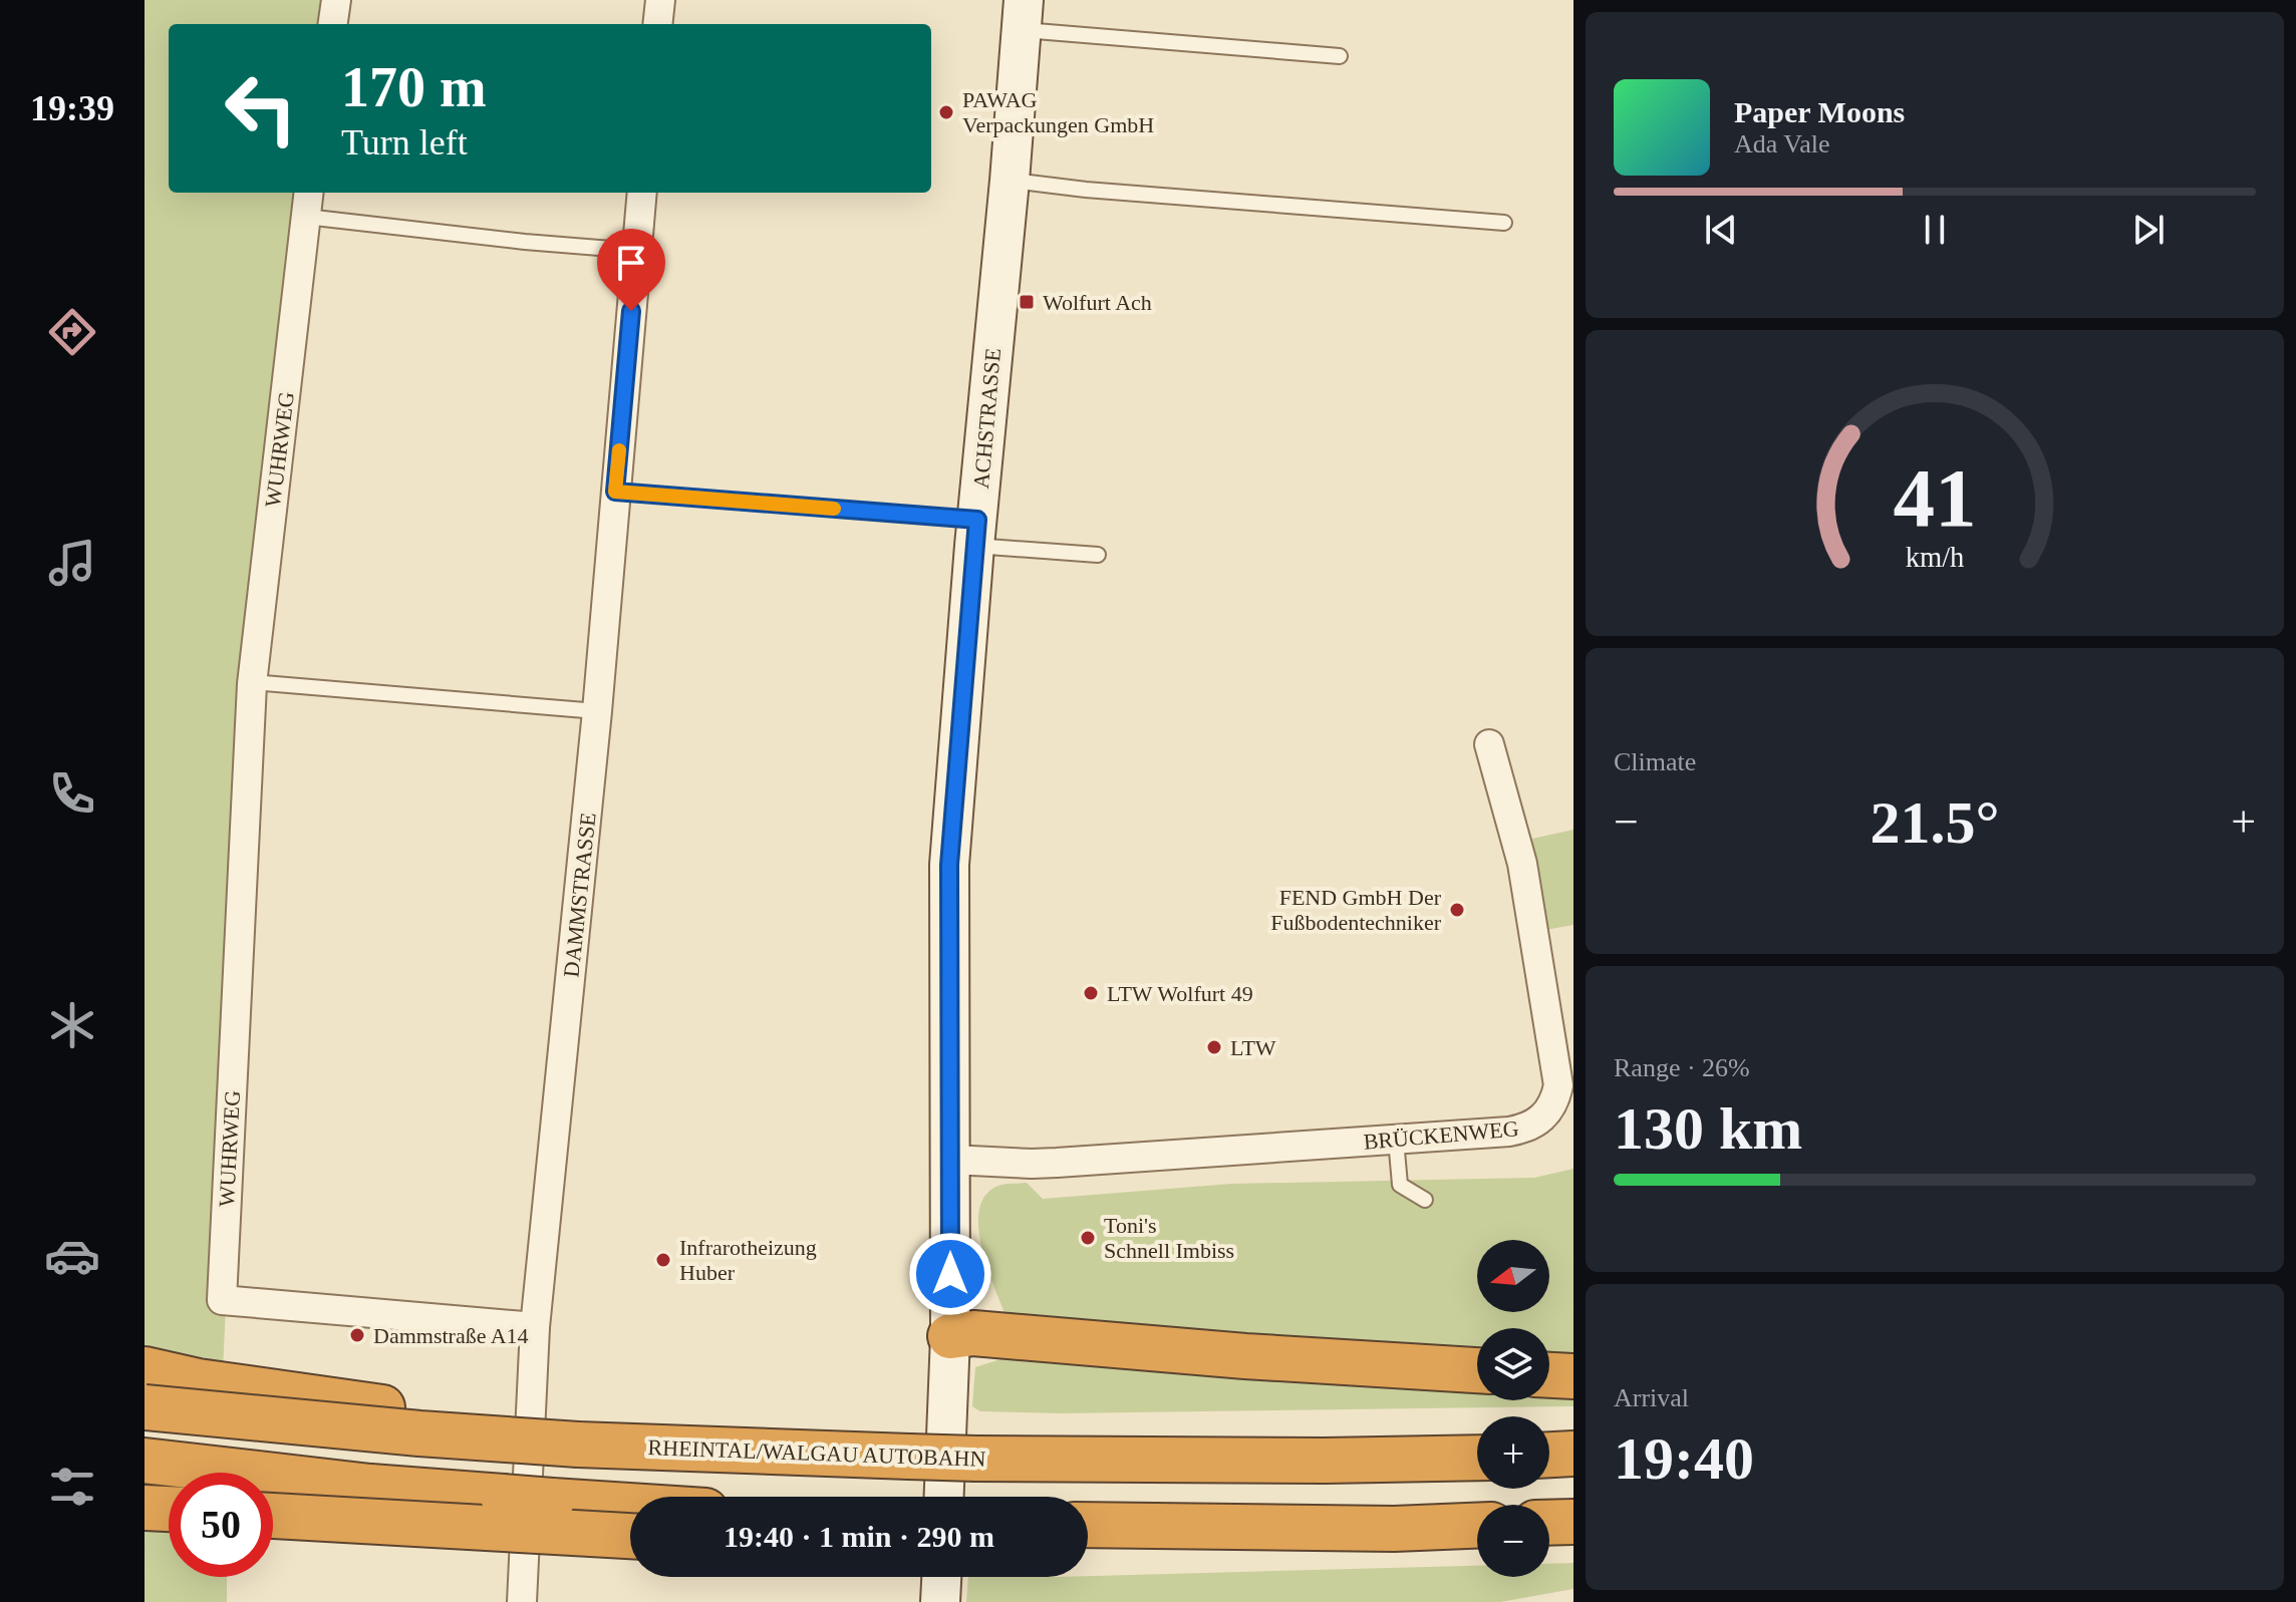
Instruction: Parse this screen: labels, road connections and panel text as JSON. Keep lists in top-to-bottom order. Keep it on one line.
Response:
{"streets":{"highway":["RHEINTAL/WALGAU AUTOBAHN"],"main road":["ACHSTRASSE"],"street":["WUHRWEG","DAMMSTRASSE","BRÜCKENWEG"]},"crossings":[["ACHSTRASSE","BRÜCKENWEG"],["WUHRWEG","DAMMSTRASSE"]],"places":{"other":["PAWAG Verpackungen GmbH","FEND GmbH Der Fußbodentechniker","LTW Wolfurt 49","LTW","Toni's Schnell Imbiss","Infrarotheizung Huber","Dammstraße A14"],"transit":["Wolfurt Ach"]},"north":"left","page":{"tabs":"19:39","turn":["170 m","Turn left"],"song":["Paper Moons","Ada Vale"],"tile":["Climate",["Range · 26%","130 km"],["Arrival","19:40"]],"heat":["−","21.5°","+"],"map_buttons":["+","−"],"limit":"50","trip":"19:40 · 1 min · 290 m","gauge":["41","km/h"]}}
